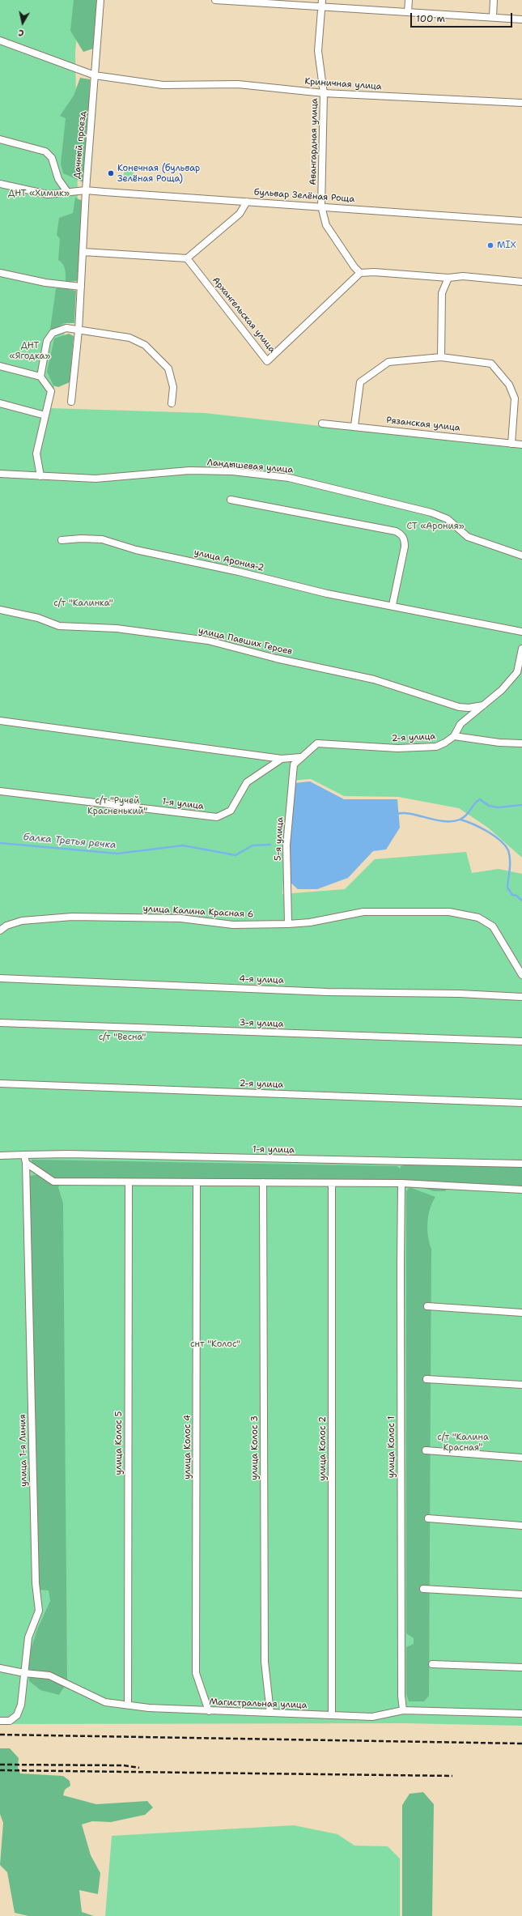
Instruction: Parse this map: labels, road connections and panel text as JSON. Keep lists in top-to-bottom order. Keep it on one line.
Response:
{"streets":{"street":["Криничная улица","Авангардная улица","Дачный проезд","бульвар Зелёная Роща","Архангельская улица","Рязанская улица","Ландышевая улица","улица Арония-2","улица Павших Героев","2-я улица","1-я улица","5-я улица","улица Калина Красная 6","4-я улица","3-я улица","улица Колос 5","улица Колос 4","улица Колос 1","улица Колос 3","улица Колос 2","улица 1-я Линия","Магистральная улица"]},"crossings":[["Криничная улица","Авангардная улица"],["Криничная улица","Дачный проезд"],["Авангардная улица","бульвар Зелёная Роща"],["Дачный проезд","бульвар Зелёная Роща"],["улица Павших Героев","2-я улица"],["2-я улица","1-я улица"],["2-я улица","5-я улица"],["1-я улица","5-я улица"],["5-я улица","улица Калина Красная 6"],["улица Колос 5","Магистральная улица"],["улица Колос 4","Магистральная улица"],["улица Колос 1","Магистральная улица"],["улица Колос 3","Магистральная улица"],["улица Колос 2","Магистральная улица"],["улица 1-я Линия","Магистральная улица"]],"water":["балка Третья речка"],"parks":["ДНТ «Химик»","ДНТ «Ягодка»","СТ «Арония»","с/т \"Калинка\"","с/т \"Ручей Красненький\"","с/т \"Весна\"","снт \"Колос\"","с/т \"Калина Красная\""],"places":["Конечная (бульвар Зелёная Роща)","MIX"],"scale_bar":"100 m","north":"bottom"}
